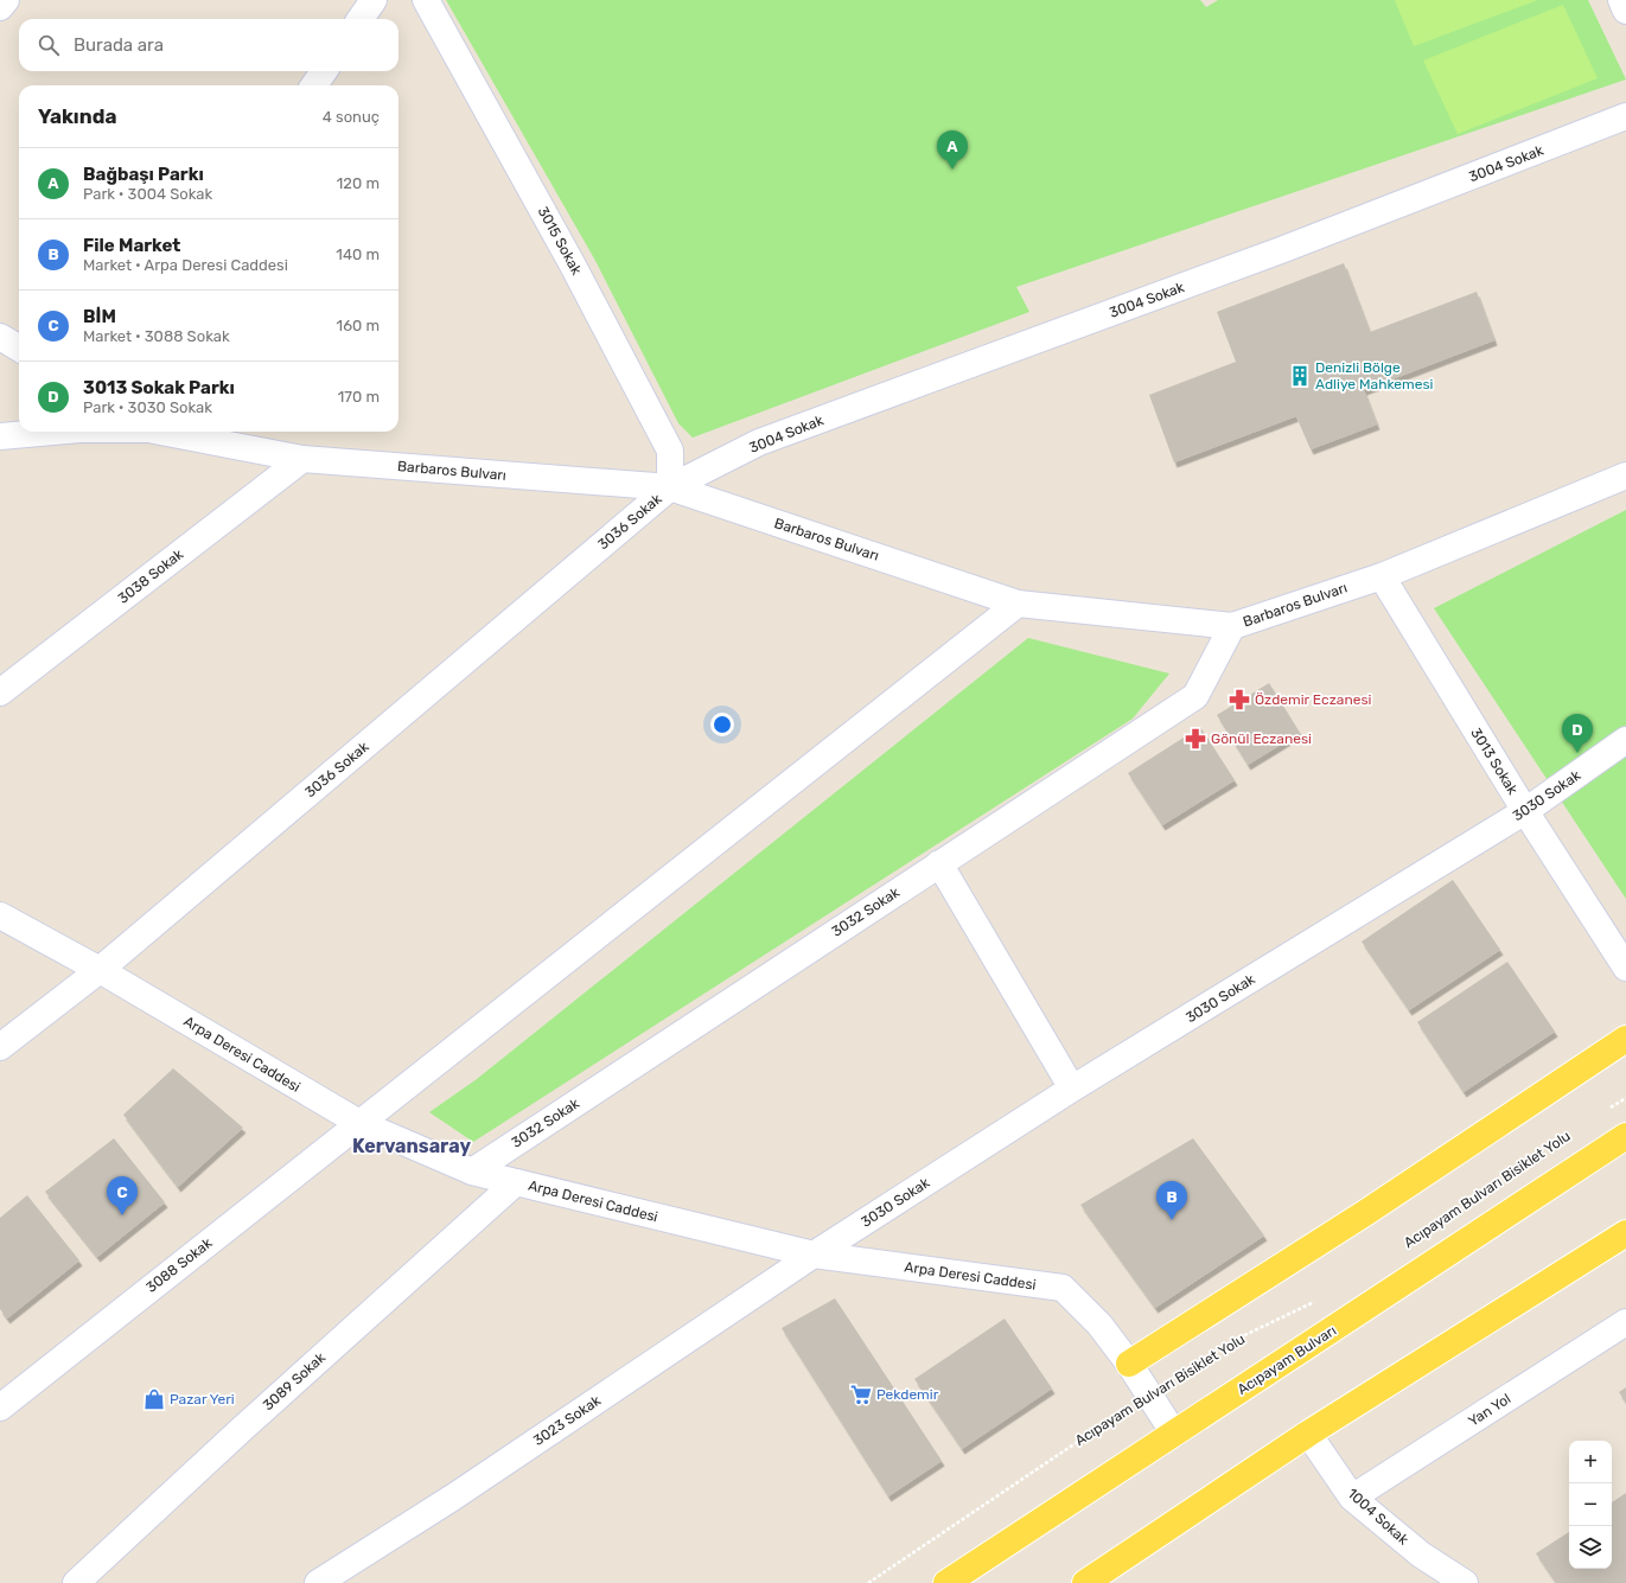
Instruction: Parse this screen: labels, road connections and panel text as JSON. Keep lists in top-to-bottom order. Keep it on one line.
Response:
{"streets":{"main road":["Acıpayam Bulvarı"],"street":["3004 Sokak","3015 Sokak","Barbaros Bulvarı","3036 Sokak","3038 Sokak","3013 Sokak","3030 Sokak","3032 Sokak","Arpa Deresi Caddesi","3088 Sokak","3089 Sokak","Yan Yol","3023 Sokak","1004 Sokak"],"path":["Acıpayam Bulvarı Bisiklet Yolu"]},"crossings":[["3004 Sokak","3015 Sokak"],["3004 Sokak","Barbaros Bulvarı"],["3004 Sokak","3036 Sokak"],["3015 Sokak","Barbaros Bulvarı"],["3015 Sokak","3036 Sokak"],["Barbaros Bulvarı","3036 Sokak"],["Barbaros Bulvarı","3038 Sokak"],["Barbaros Bulvarı","3013 Sokak"],["Barbaros Bulvarı","3032 Sokak"],["Barbaros Bulvarı","3088 Sokak"],["3036 Sokak","Arpa Deresi Caddesi"],["3013 Sokak","3030 Sokak"],["3030 Sokak","Arpa Deresi Caddesi"],["3030 Sokak","3023 Sokak"],["3032 Sokak","Arpa Deresi Caddesi"],["Arpa Deresi Caddesi","Acıpayam Bulvarı Bisiklet Yolu"],["Arpa Deresi Caddesi","3088 Sokak"],["Arpa Deresi Caddesi","Acıpayam Bulvarı"],["Arpa Deresi Caddesi","3089 Sokak"],["Arpa Deresi Caddesi","3023 Sokak"],["Yan Yol","1004 Sokak"]],"districts":["Kervansaray"],"places":{"building":["Denizli Bölge Adliye Mahkemesi"],"pharmacy":["Özdemir Eczanesi","Gönül Eczanesi"],"supermarket":["Pekdemir"],"shop":["Pazar Yeri"]},"page":{"search":"Burada ara","heading":["Yakında","4 sonuç"],"pins":["A","D","C","B"],"list":[{"mark":"A","name":"Bağbaşı Parkı","note":"Park · 3004 Sokak","value":"120 m"},{"mark":"B","name":"File Market","note":"Market · Arpa Deresi Caddesi","value":"140 m"},{"mark":"C","name":"BİM","note":"Market · 3088 Sokak","value":"160 m"},{"mark":"D","name":"3013 Sokak Parkı","note":"Park · 3030 Sokak","value":"170 m"}],"map_buttons":["+","−"]}}
